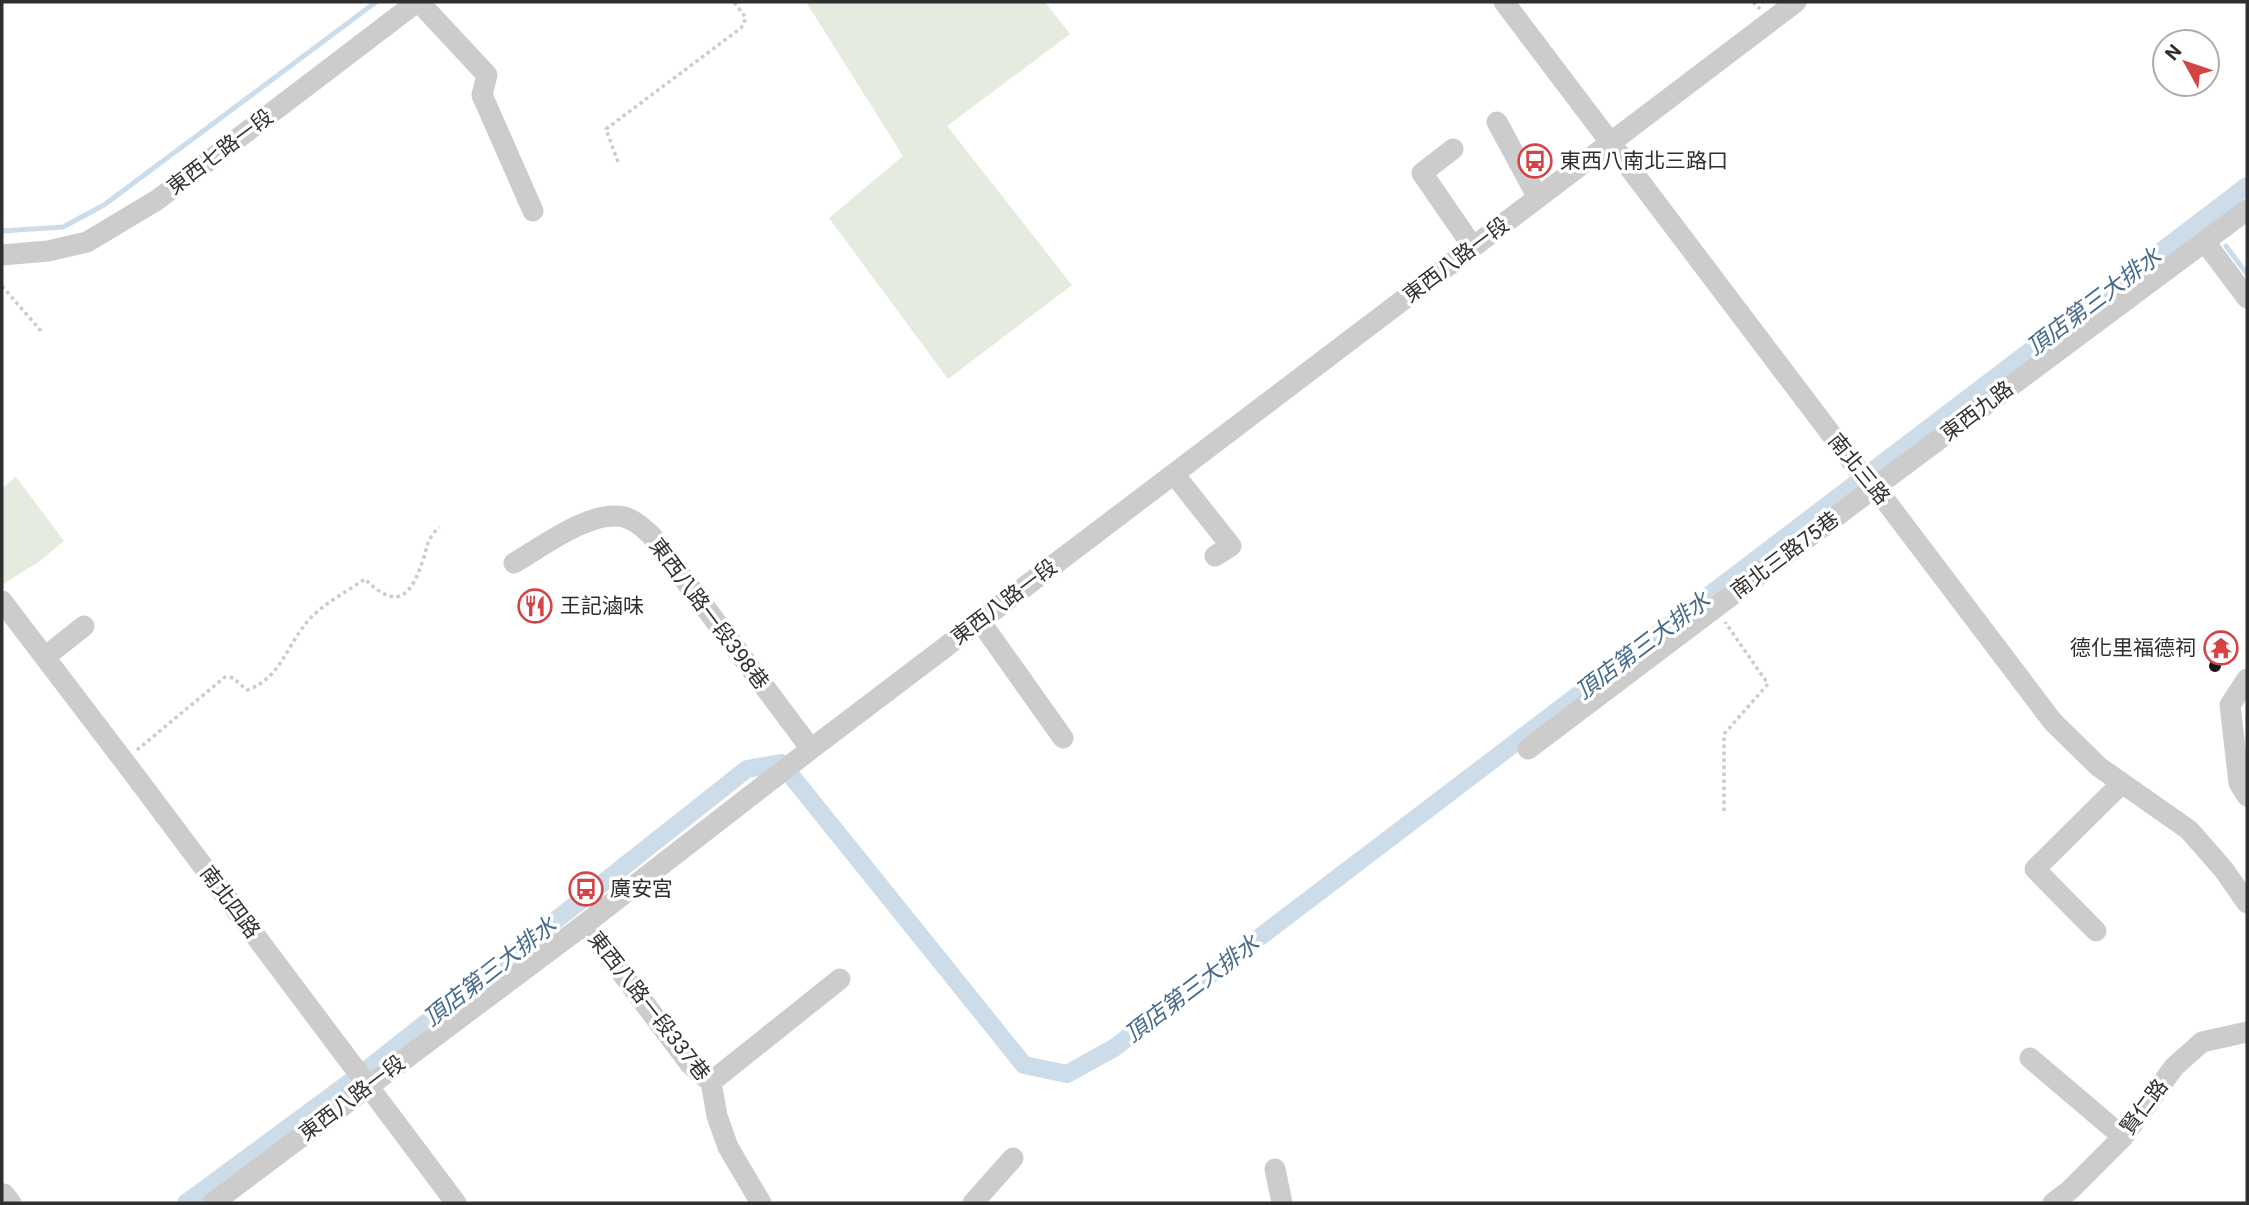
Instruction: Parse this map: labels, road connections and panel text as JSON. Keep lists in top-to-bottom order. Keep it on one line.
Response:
{"streets":{"street":["東西七路一段","東西八路一段","東西九路","南北三路","南北三路75巷","東西八路一段398巷","南北四路","東西八路一段337巷","賢仁路"]},"crossings":[["東西八路一段","南北三路"],["東西八路一段","東西八路一段398巷"],["東西八路一段","南北四路"],["東西八路一段","東西八路一段337巷"],["東西九路","南北三路"],["東西九路","南北三路75巷"],["南北三路","南北三路75巷"]],"water":["頂店第三大排水"],"places":{"bus stop":["東西八南北三路口","廣安宮"],"restaurant":["王記滷味"],"temple":["德化里福德祠"]},"north":"top left"}
